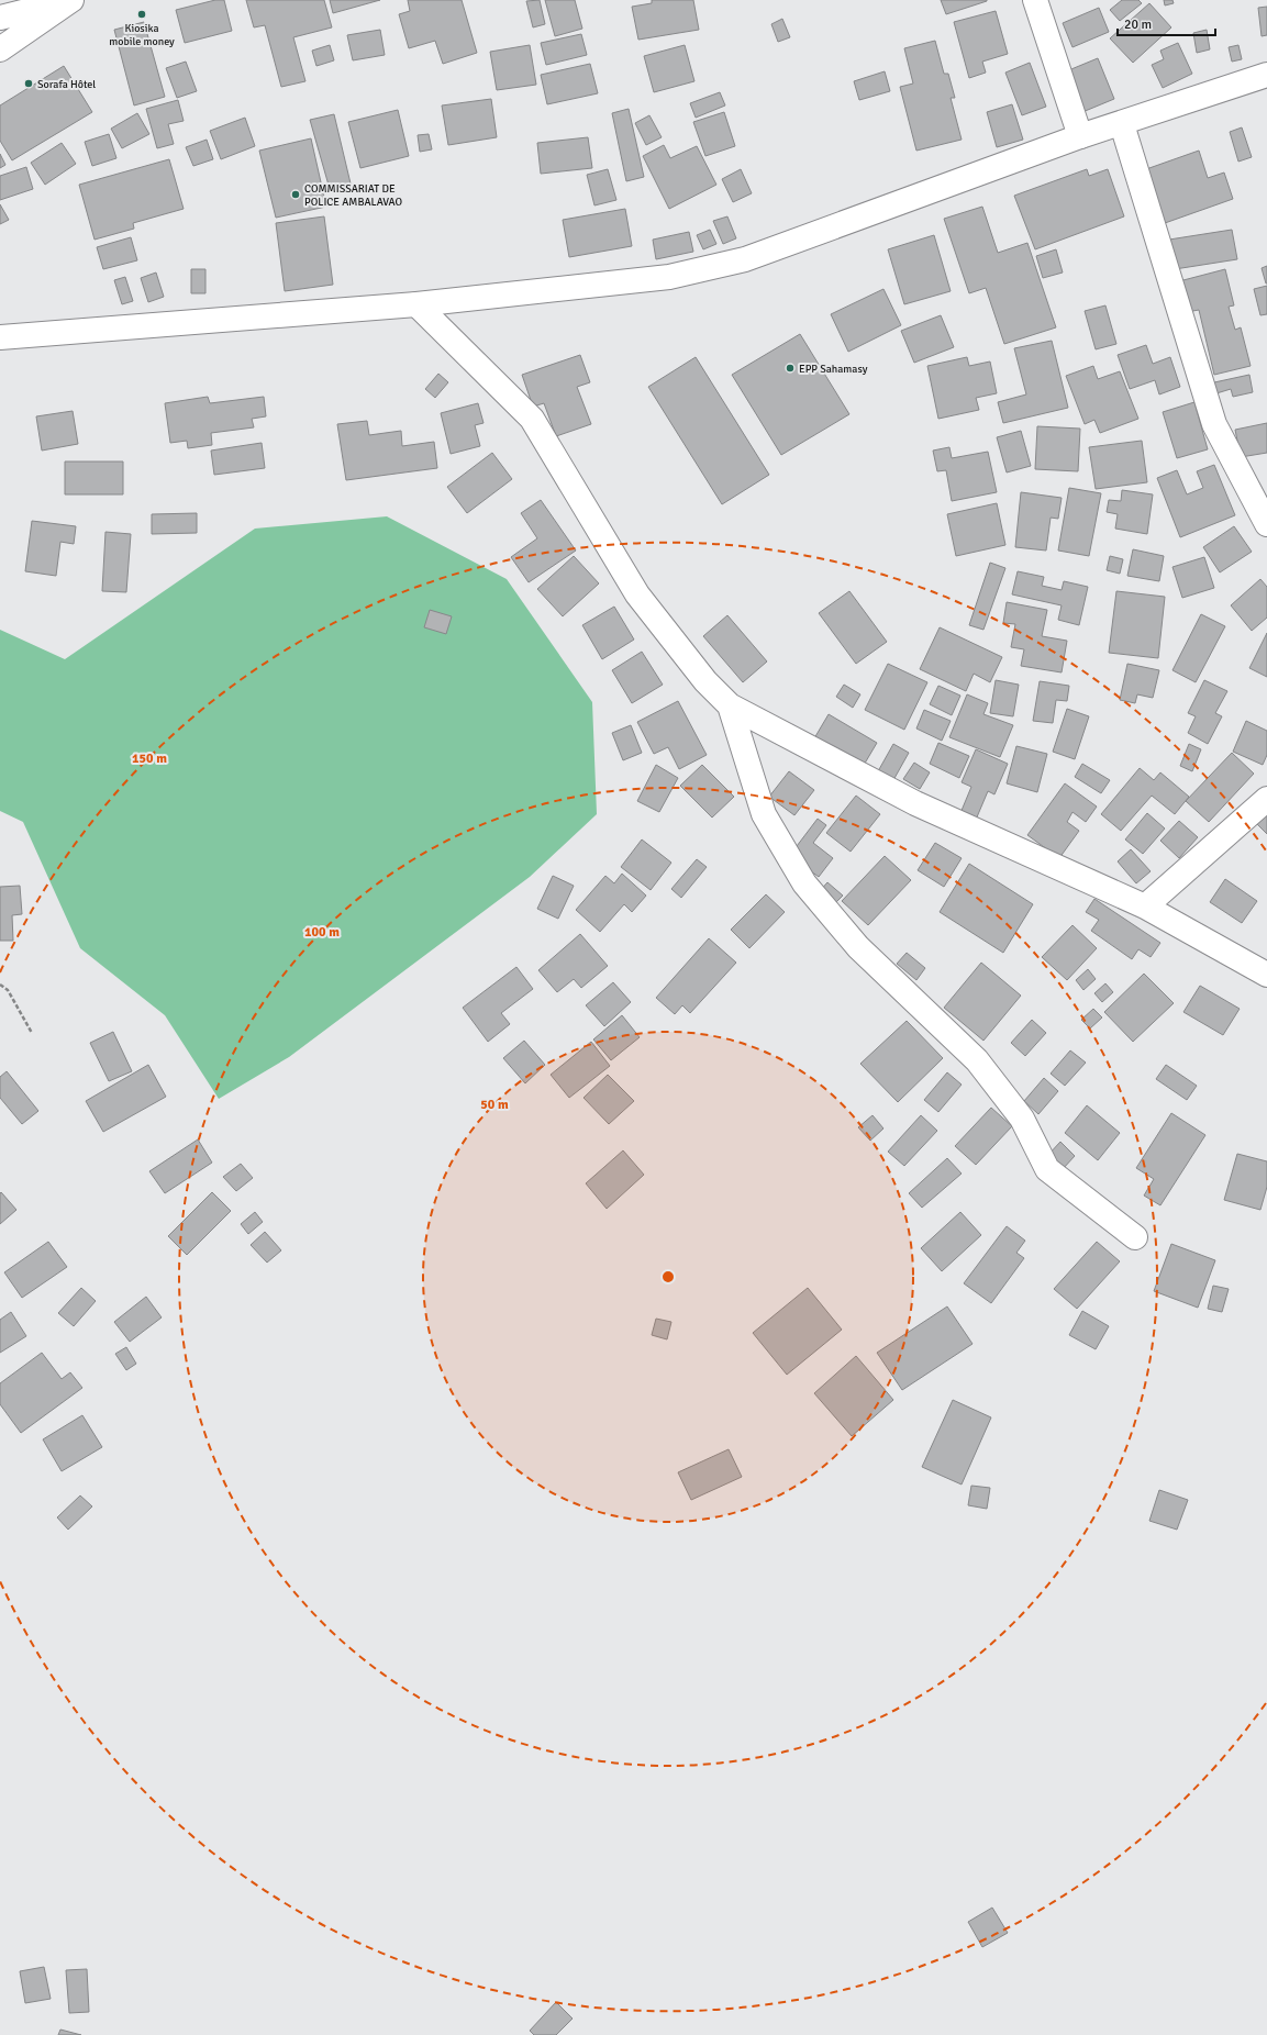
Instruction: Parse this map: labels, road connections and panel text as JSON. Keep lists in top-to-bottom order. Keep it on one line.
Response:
{"places":["Kiosika mobile money","Sorafa Hôtel","COMMISSARIAT DE POLICE AMBALAVAO","EPP Sahamasy"],"scale_bar":"20 m","rings":["150 m","100 m","50 m"]}
